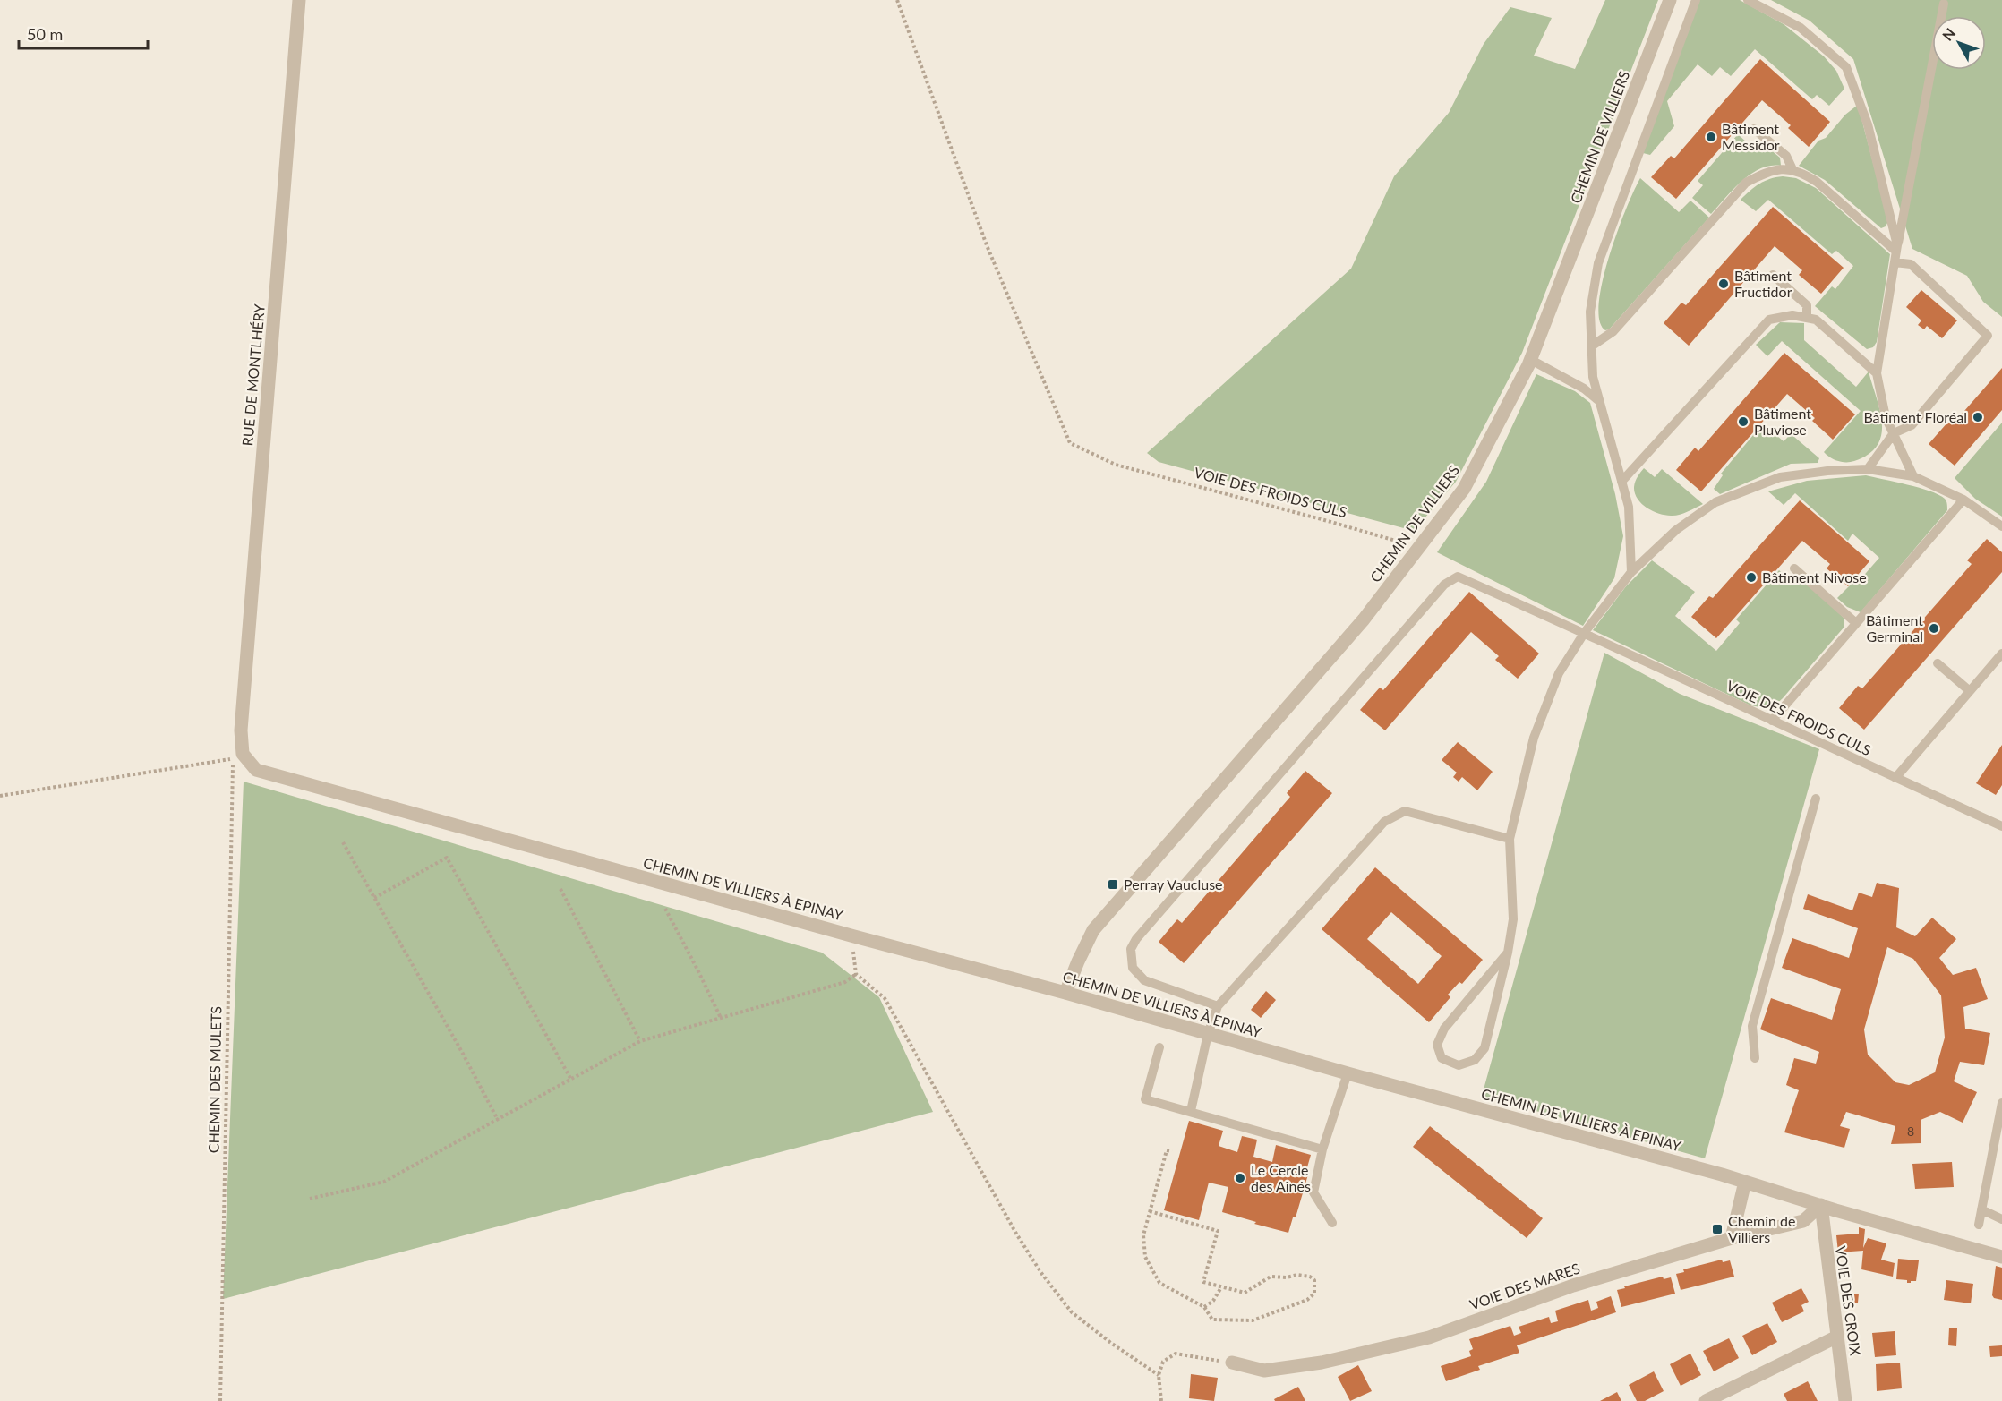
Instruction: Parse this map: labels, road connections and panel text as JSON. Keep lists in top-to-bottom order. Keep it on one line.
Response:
{"streets":{"street":["CHEMIN DE VILLIERS","RUE DE MONTLHÉRY","CHEMIN DE VILLIERS À EPINAY","VOIE DES MARES","VOIE DES CROIX"],"lane":["VOIE DES FROIDS CULS"],"path":["CHEMIN DES MULETS"]},"crossings":[["CHEMIN DE VILLIERS","VOIE DES FROIDS CULS"],["CHEMIN DE VILLIERS","CHEMIN DE VILLIERS À EPINAY"],["RUE DE MONTLHÉRY","CHEMIN DE VILLIERS À EPINAY"],["RUE DE MONTLHÉRY","CHEMIN DES MULETS"],["CHEMIN DE VILLIERS À EPINAY","CHEMIN DES MULETS"],["CHEMIN DE VILLIERS À EPINAY","VOIE DES MARES"],["CHEMIN DE VILLIERS À EPINAY","VOIE DES CROIX"],["VOIE DES MARES","VOIE DES CROIX"]],"places":{"other":["Bâtiment Messidor","Bâtiment Fructidor","Bâtiment Floréal","Bâtiment Pluviose","Bâtiment Nivose","Bâtiment Germinal","Le Cercle des Aînés"],"transit":["Perray Vaucluse","Chemin de Villiers"]},"house_numbers":["8"],"scale_bar":"50 m","north":"top left"}
